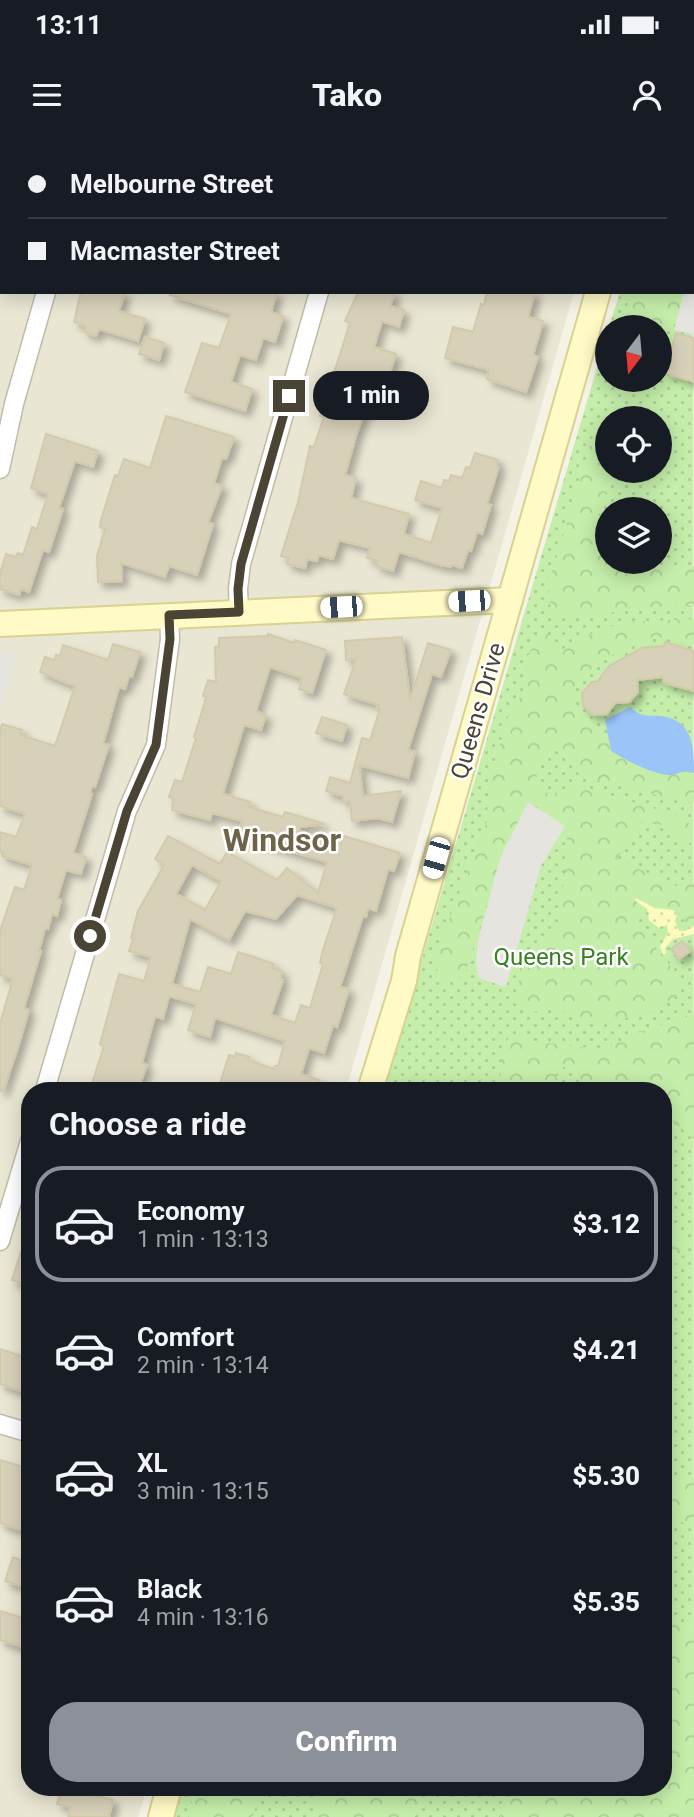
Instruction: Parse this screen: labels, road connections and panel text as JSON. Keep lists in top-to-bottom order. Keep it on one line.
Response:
{"streets":{"main road":["Queens Drive"]},"districts":["Windsor"],"parks":["Queens Park"],"north":"bottom","page":{"status":"13:11","header":"Tako","banner":["Melbourne Street","Macmaster Street"],"bubble":"1 min","heading":"Choose a ride","list":[{"name":"Economy","note":"1 min · 13:13","value":"$3.12"},{"name":"Comfort","note":"2 min · 13:14","value":"$4.21"},{"name":"XL","note":"3 min · 13:15","value":"$5.30"},{"name":"Black","note":"4 min · 13:16","value":"$5.35"}],"buttons":"Confirm"}}
